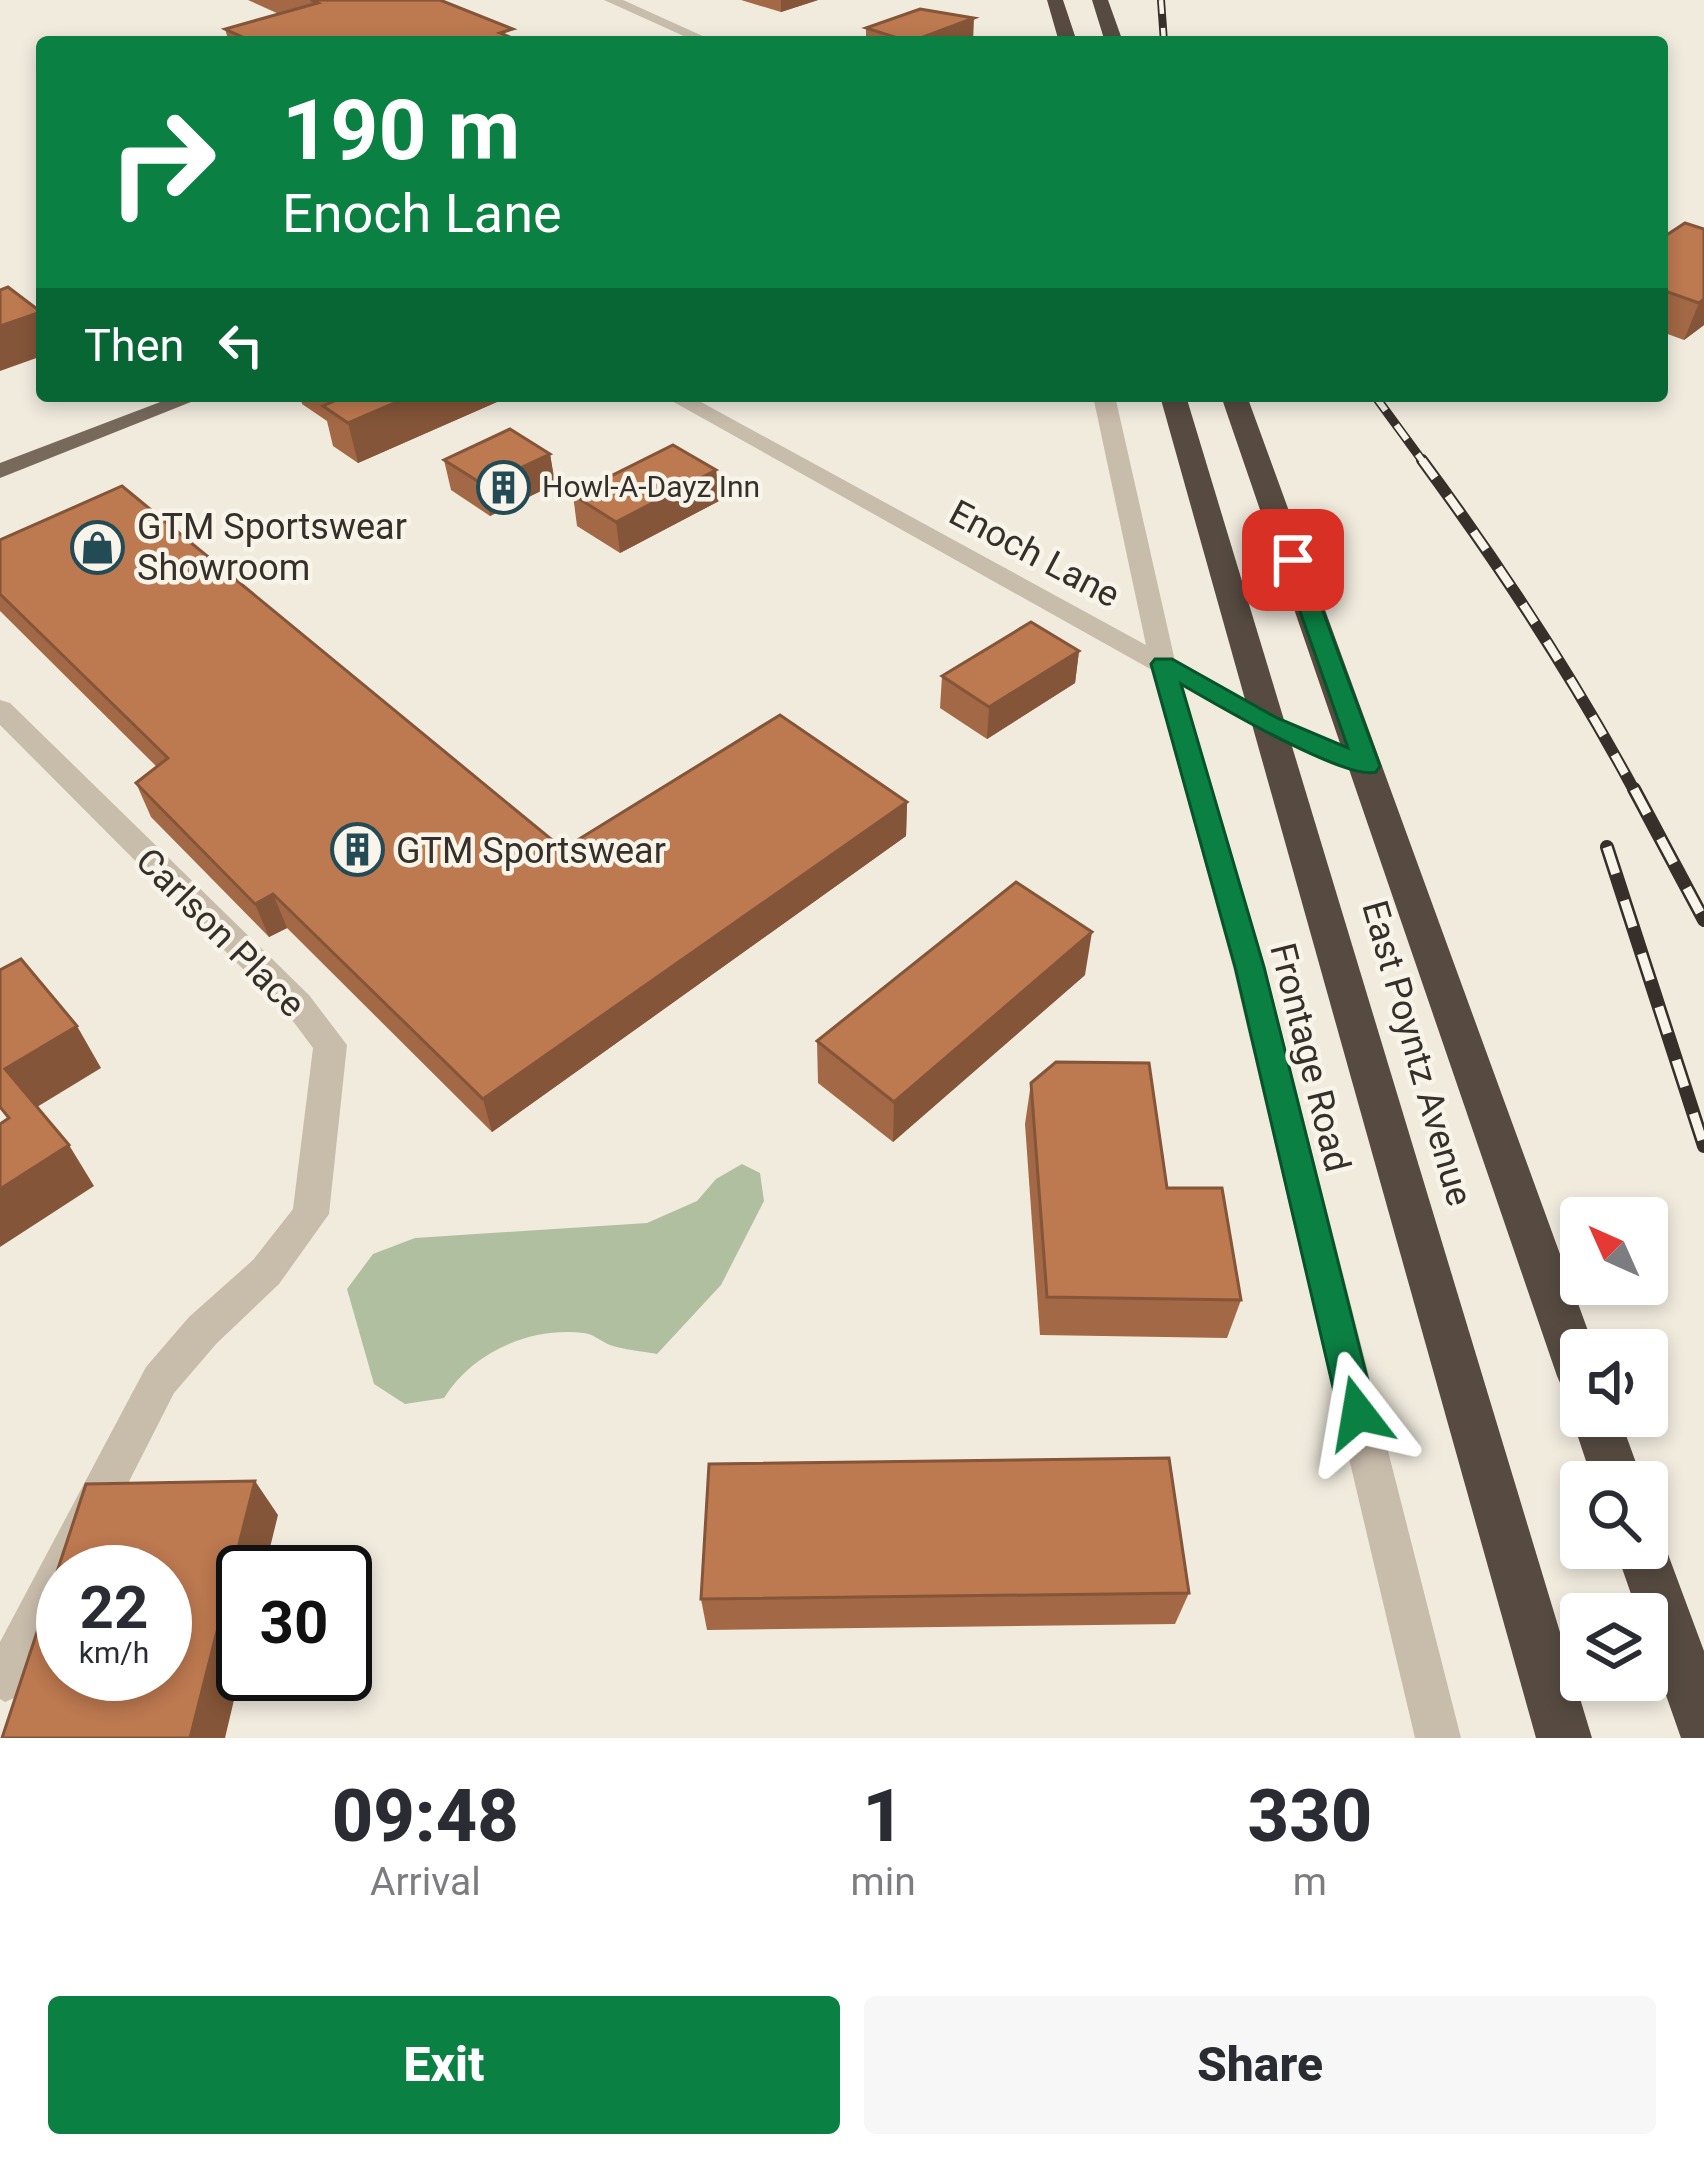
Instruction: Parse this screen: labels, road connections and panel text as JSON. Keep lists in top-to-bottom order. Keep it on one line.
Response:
{"streets":{"highway":["East Poyntz Avenue"],"street":["Enoch Lane","Carlson Place","Frontage Road"]},"crossings":[["Enoch Lane","East Poyntz Avenue"],["Enoch Lane","Frontage Road"]],"places":{"building":["Howl-A-Dayz Inn","GTM Sportswear"],"shop":["GTM Sportswear Showroom"]},"north":"top left","page":{"turn":["190 m","Enoch Lane"],"then":"Then","speed":"22 km/h","limit":"30","eta":["09:48","Arrival","1","min","330","m"],"buttons":["Exit","Share"]}}
